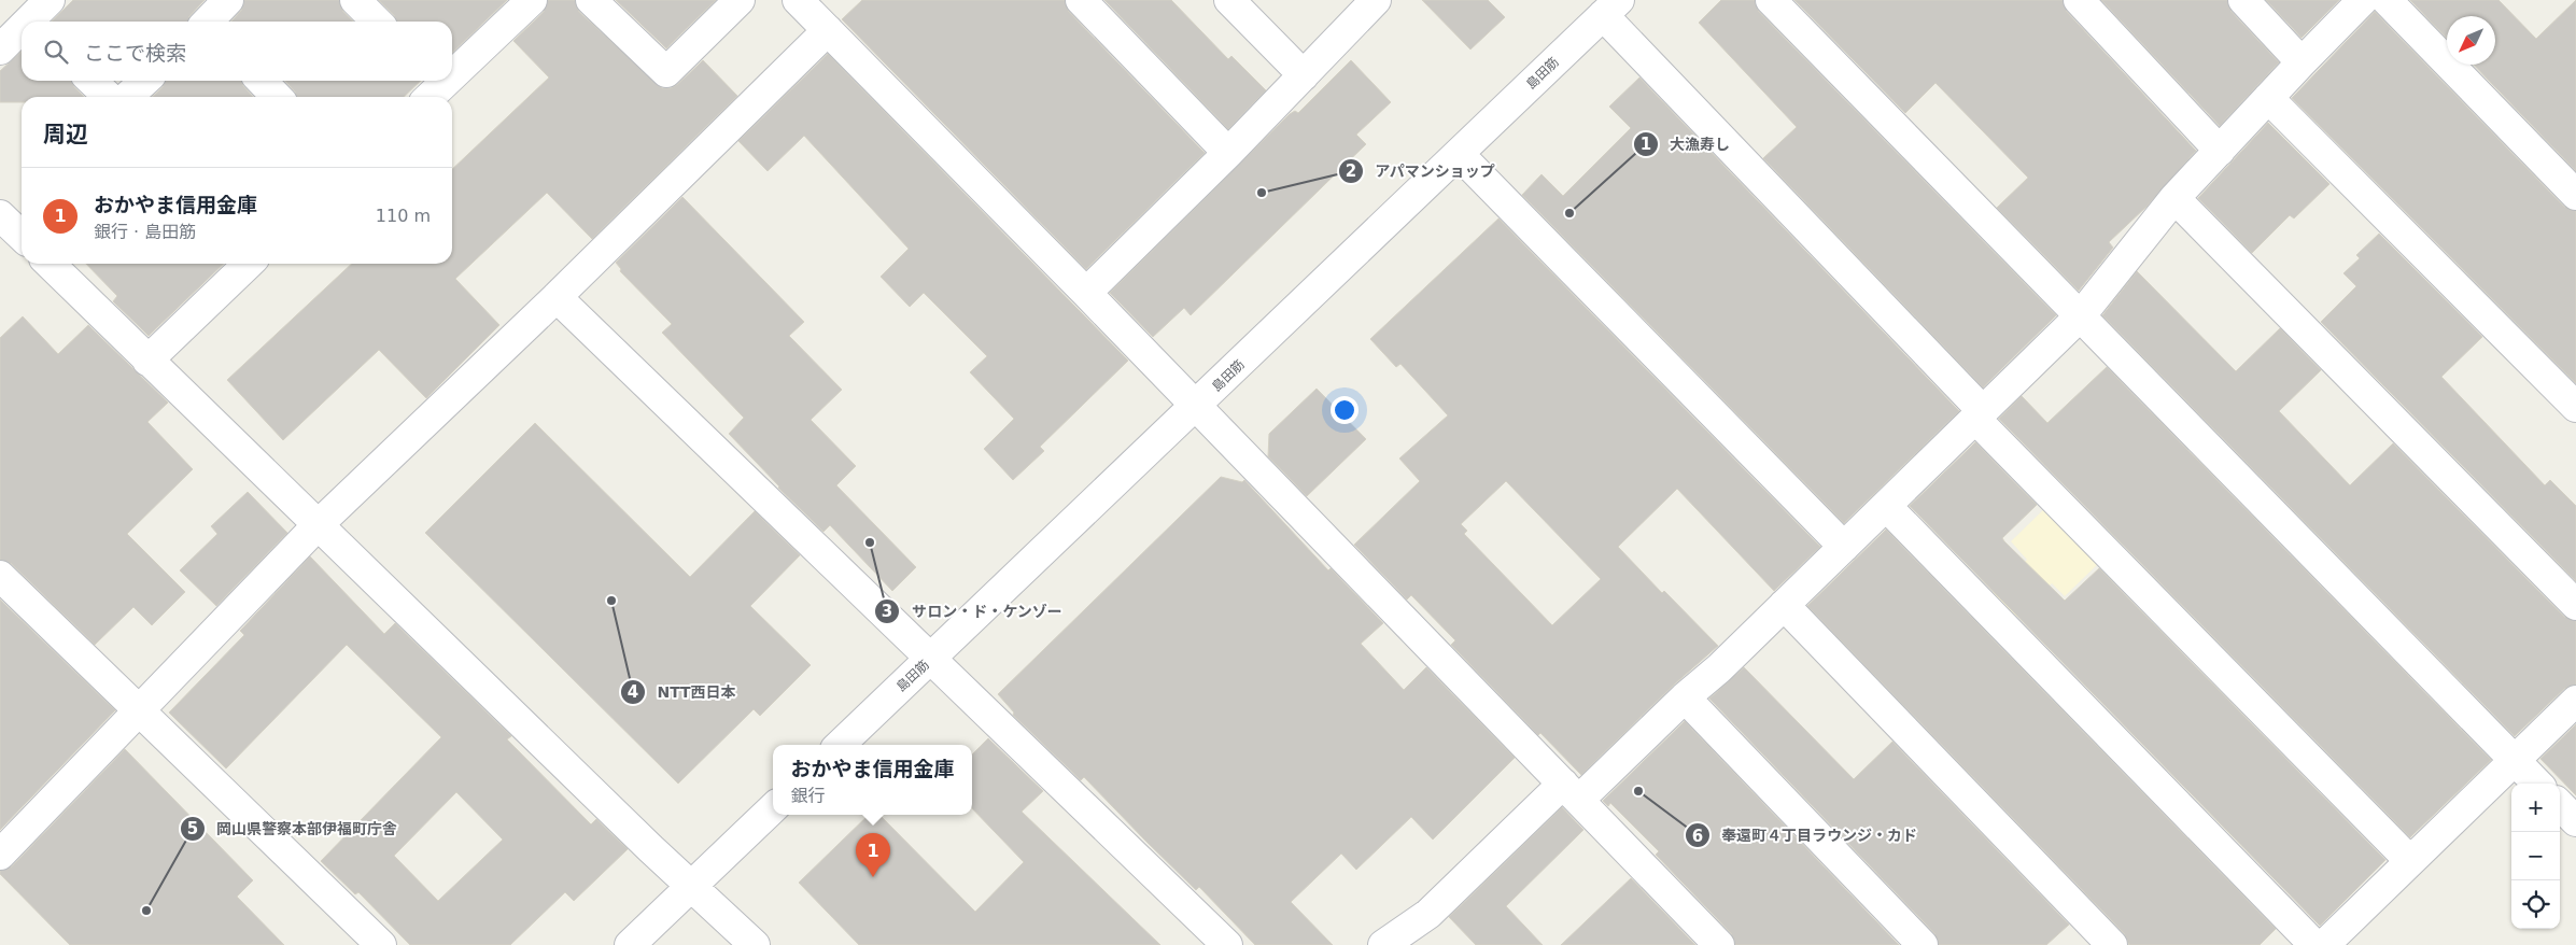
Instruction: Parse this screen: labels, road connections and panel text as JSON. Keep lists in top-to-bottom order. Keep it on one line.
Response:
{"streets":{"street":["島田筋"]},"places":["アパマンショップ","大漁寿し","サロン・ド・ケンゾー","NTT西日本","奉還町４丁目ラウンジ・カド","岡山県警察本部伊福町庁舎"],"north":"bottom left","page":{"search":"ここで検索","heading":"周辺","list":[{"mark":"1","name":"おかやま信用金庫","note":"銀行 · 島田筋","value":"110 m"}],"popup":["おかやま信用金庫","銀行"],"map_buttons":["+","−"],"pins":"1"}}
